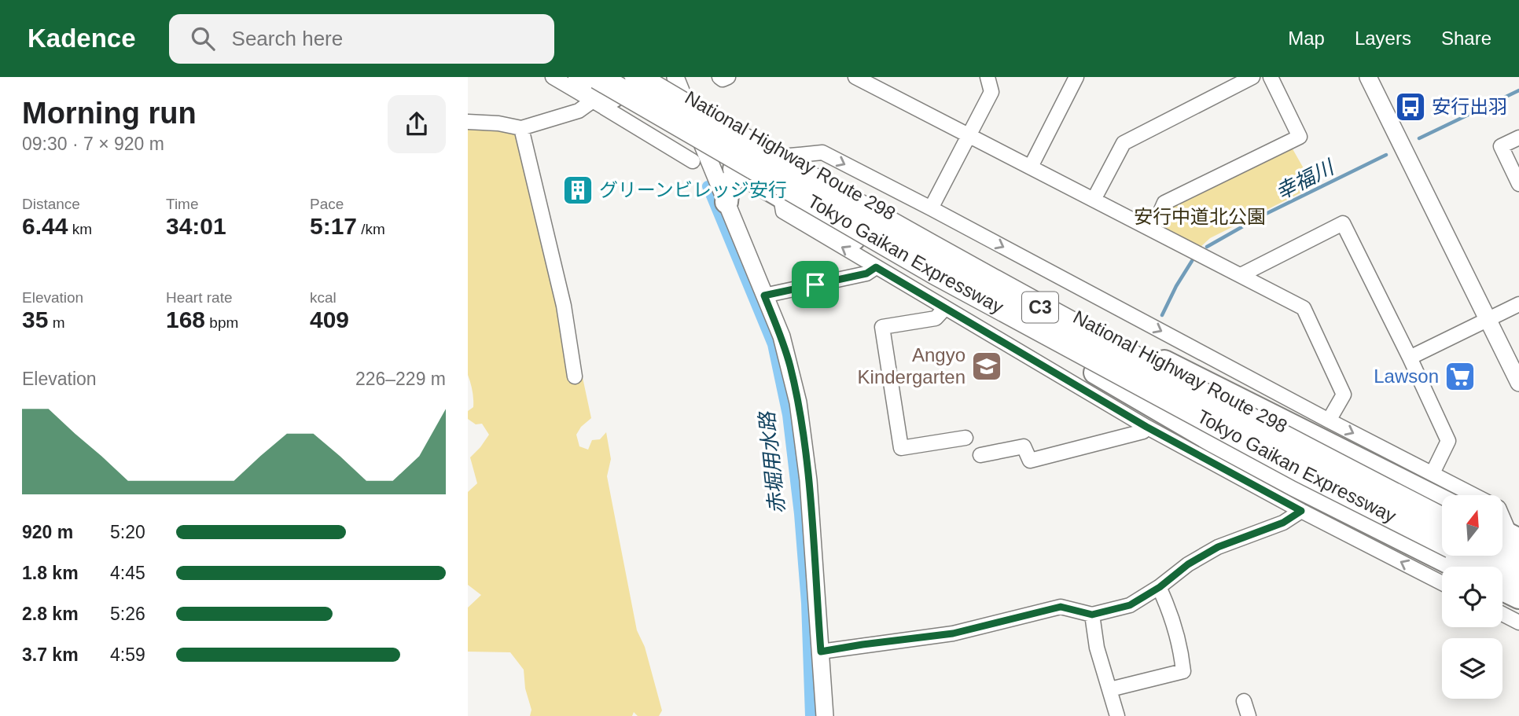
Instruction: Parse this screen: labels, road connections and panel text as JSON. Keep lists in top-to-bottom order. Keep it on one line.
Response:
{"streets":{"highway":["National Highway Route 298","Tokyo Gaikan Expressway","C3"]},"crossings":[["National Highway Route 298","Tokyo Gaikan Expressway"]],"water":["幸福川","赤堀用水路"],"parks":["安行中道北公園"],"places":{"bus stop":["安行出羽"],"building":["グリーンビレッジ安行"],"school or university":["Angyo Kindergarten"],"supermarket":["Lawson"]},"north":"top","page":{"header":"Kadence","search":"Search here","nav":["Map","Layers","Share"],"heading":["Morning run","09:30 · 7 × 920 m"],"stats":[["Distance","6.44 km"],["Time","34:01"],["Pace","5:17 /km"],["Elevation","35 m"],["Heart rate","168 bpm"],["kcal","409"]],"chart":["Elevation","226–229 m"],"list":[{"name":"920 m","note":"5:20"},{"name":"1.8 km","note":"4:45"},{"name":"2.8 km","note":"5:26"},{"name":"3.7 km","note":"4:59"}]}}
